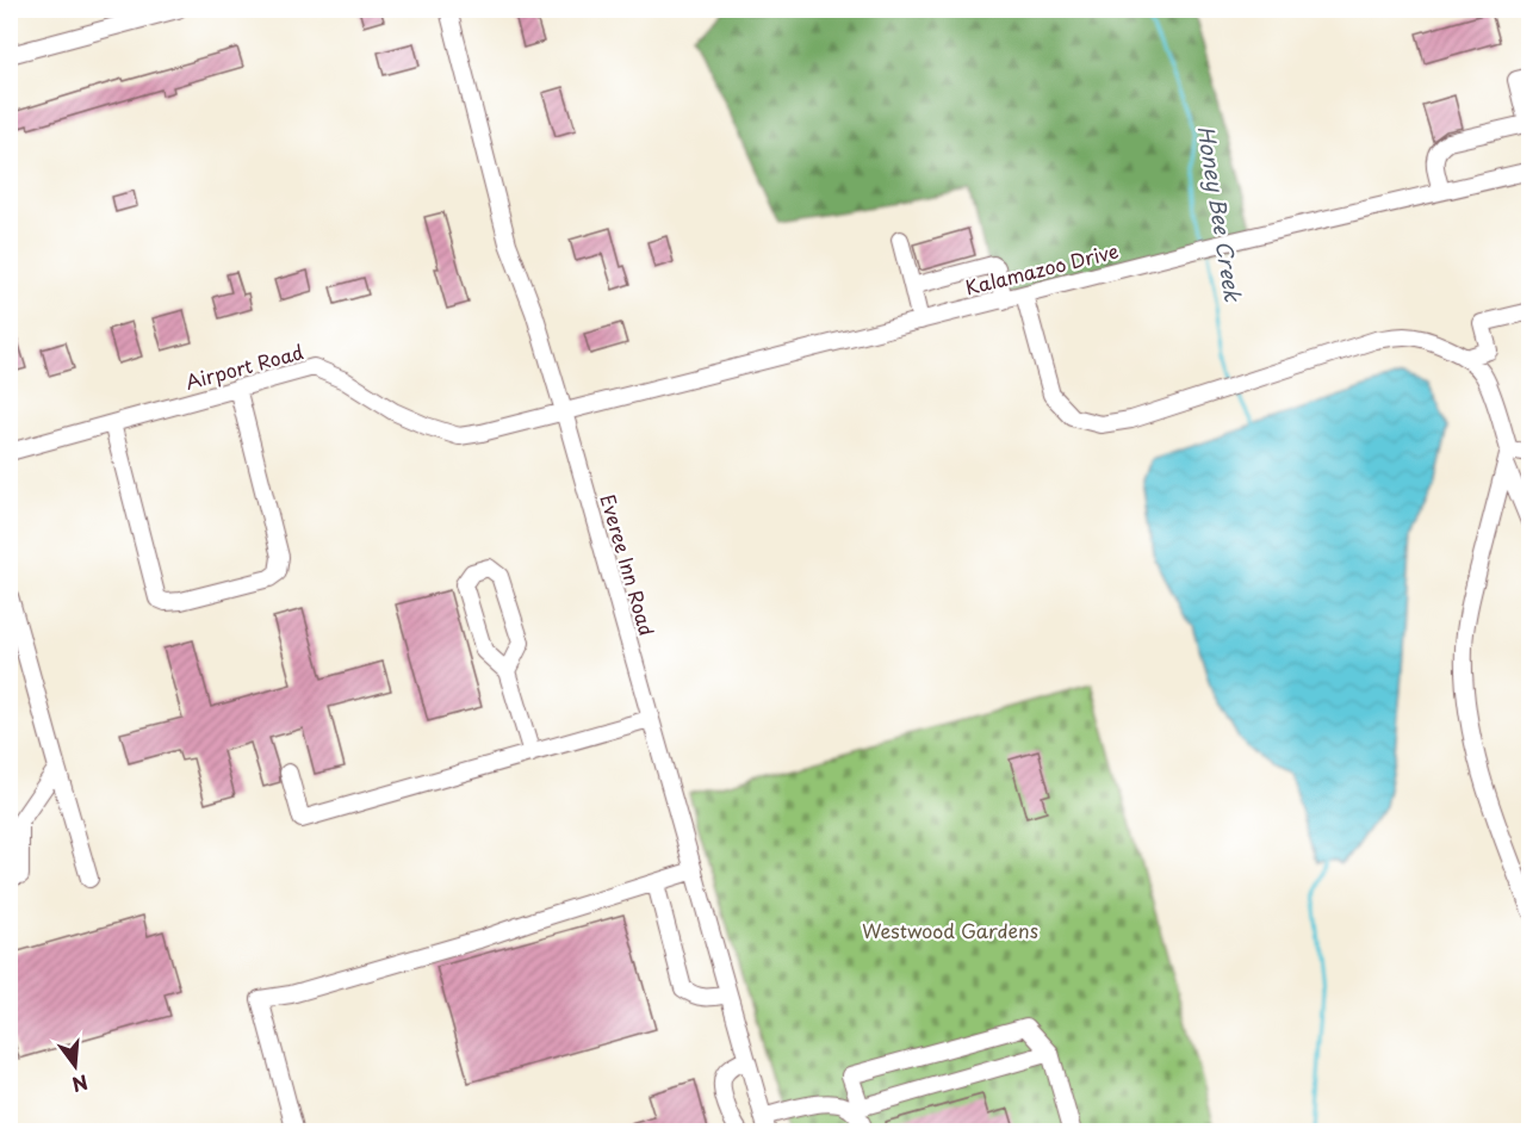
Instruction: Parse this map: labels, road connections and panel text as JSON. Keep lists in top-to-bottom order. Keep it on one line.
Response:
{"streets":{"street":["Kalamazoo Drive","Airport Road","Everee Inn Road"]},"crossings":[["Kalamazoo Drive","Airport Road"],["Kalamazoo Drive","Everee Inn Road"],["Airport Road","Everee Inn Road"]],"water":["Honey Bee Creek"],"parks":["Westwood Gardens"],"north":"bottom"}
